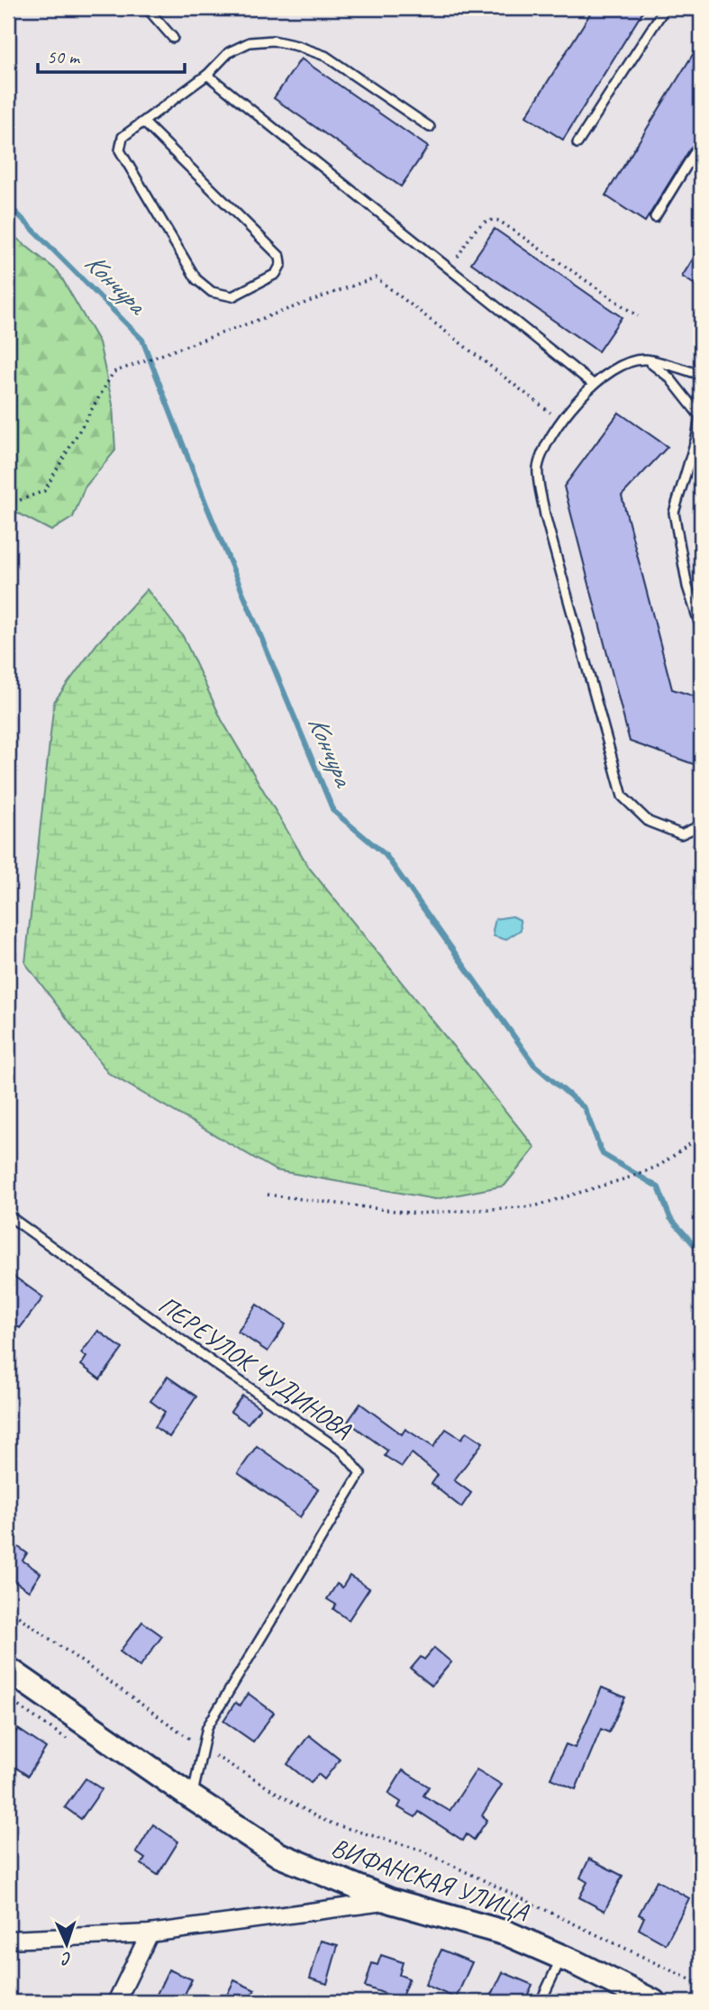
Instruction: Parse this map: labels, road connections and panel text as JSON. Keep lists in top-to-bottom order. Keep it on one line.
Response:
{"streets":{"main road":["ВИФАНСКАЯ УЛИЦА"],"lane":["ПЕРЕУЛОК ЧУДИНОВА"]},"crossings":[["ПЕРЕУЛОК ЧУДИНОВА","ВИФАНСКАЯ УЛИЦА"]],"water":["Кончура"],"scale_bar":"50 m","north":"bottom"}
